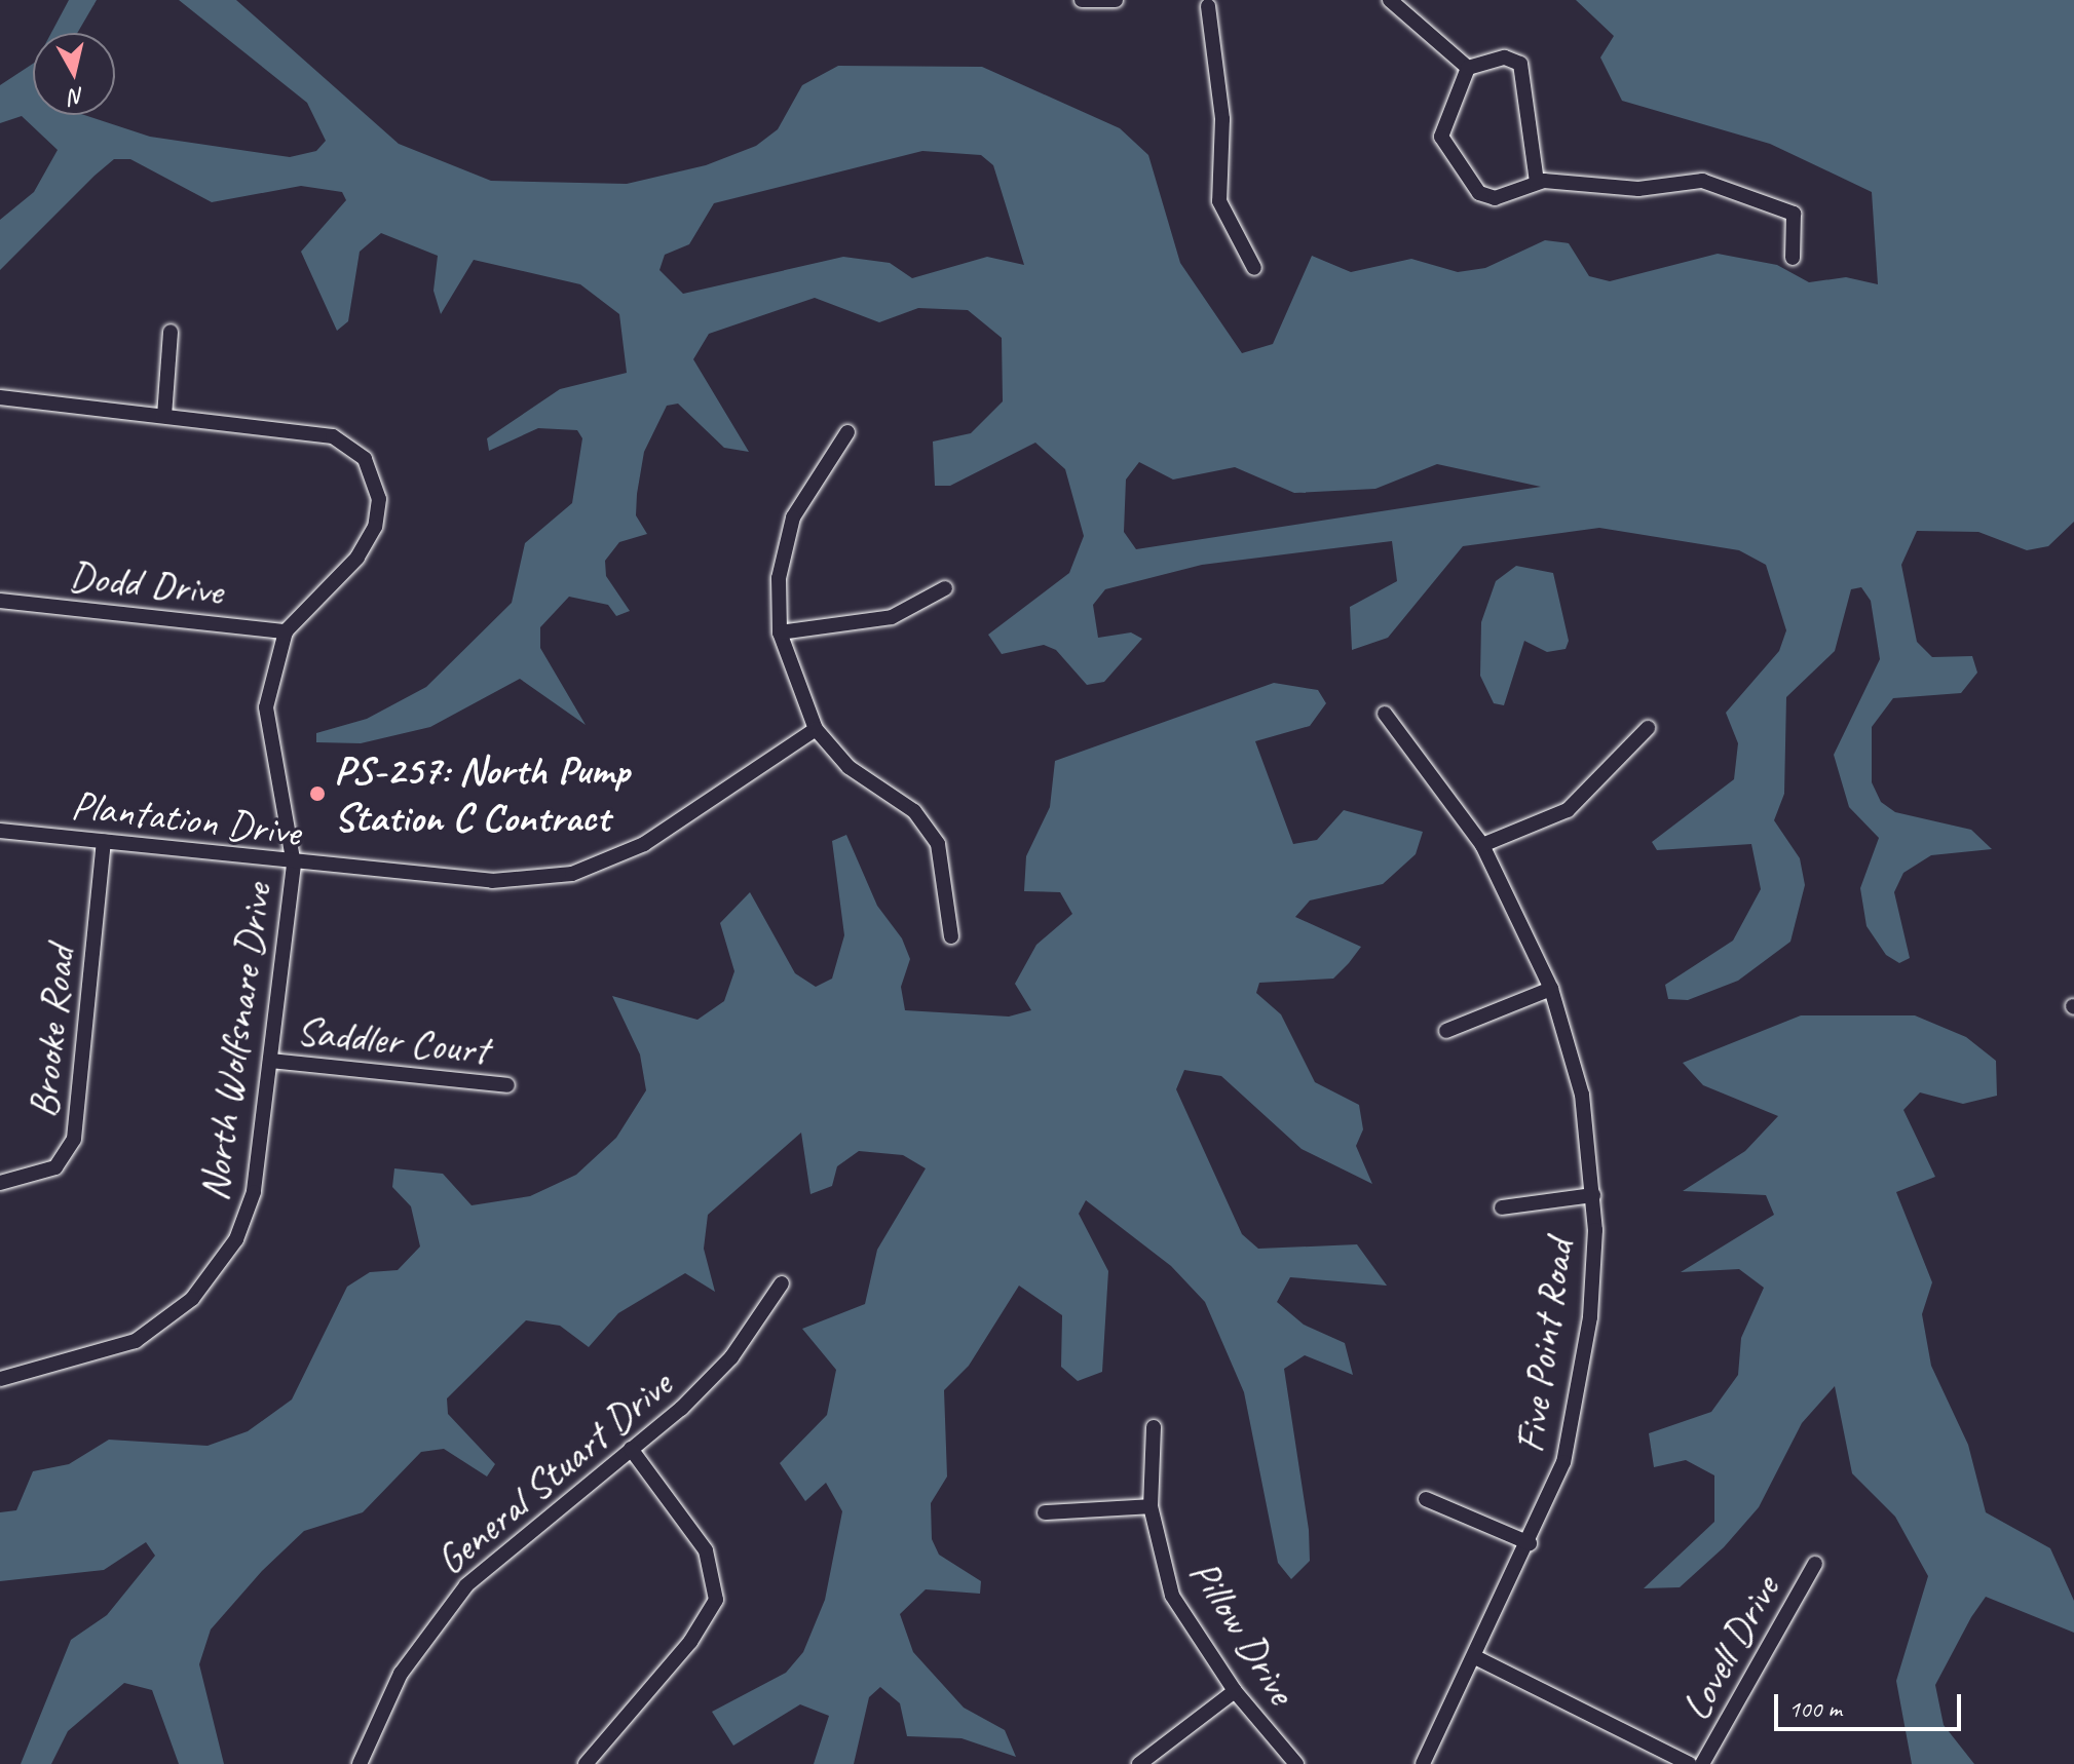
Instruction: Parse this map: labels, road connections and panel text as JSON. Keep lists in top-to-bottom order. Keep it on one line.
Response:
{"streets":{"street":["Dodd Drive","Plantation Drive","Brooke Road","Saddler Court","North Wolfsnare Drive","Five Point Road","General Stuart Drive","Pillow Drive","Lovell Drive"]},"crossings":[["Dodd Drive","North Wolfsnare Drive"],["Plantation Drive","Brooke Road"],["Plantation Drive","North Wolfsnare Drive"],["Saddler Court","North Wolfsnare Drive"]],"places":["PS-257: North Pump Station C Contract"],"scale_bar":"100 m","north":"bottom"}
